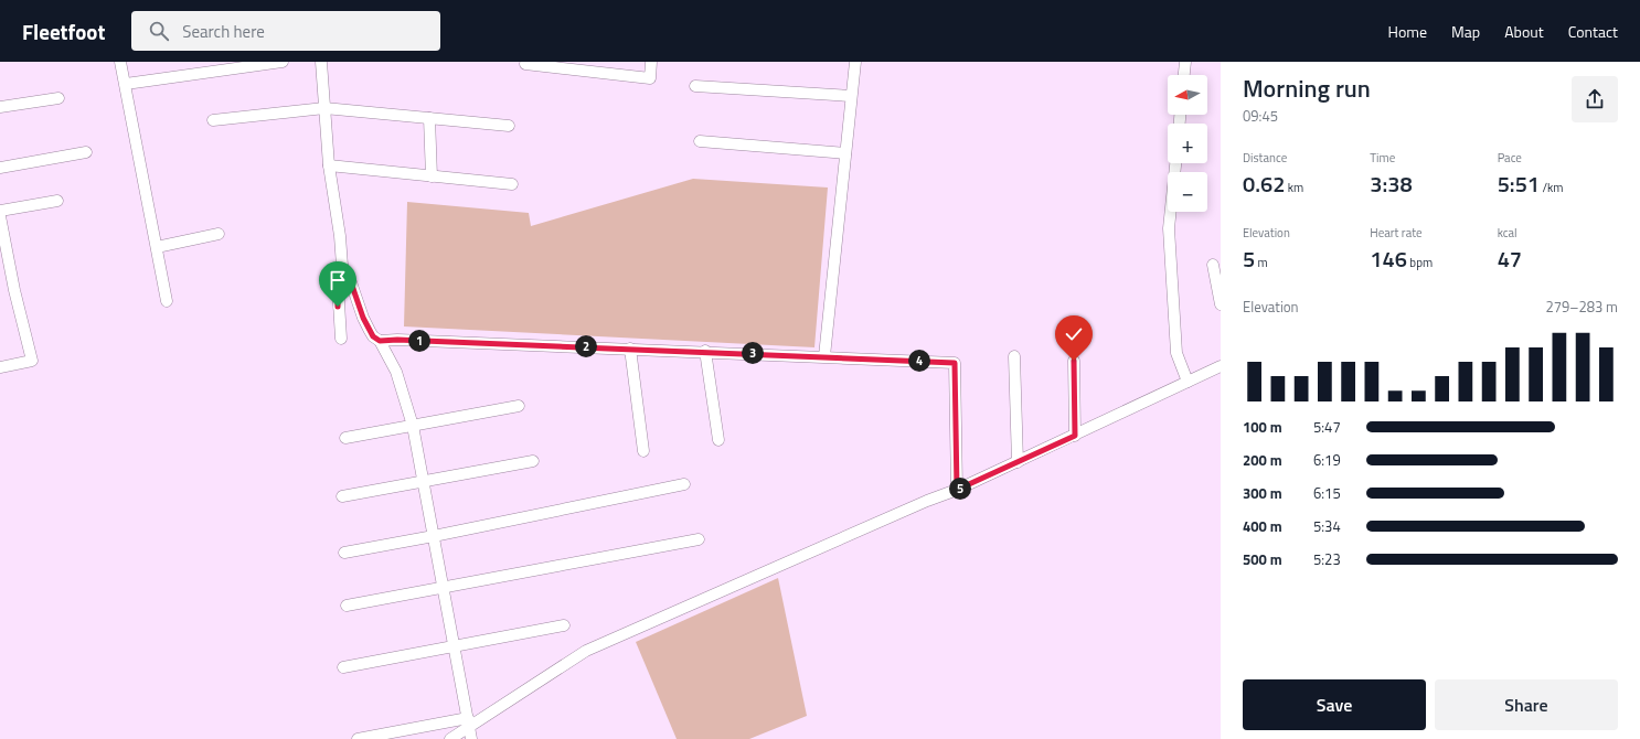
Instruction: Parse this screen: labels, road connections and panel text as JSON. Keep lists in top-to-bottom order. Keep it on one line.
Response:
{"north":"left","page":{"header":"Fleetfoot","search":"Search here","nav":["Home","Map","About","Contact"],"heading":["Morning run","09:45"],"map_buttons":["+","−"],"stats":[["Distance","0.62 km"],["Time","3:38"],["Pace","5:51 /km"],["Elevation","5 m"],["Heart rate","146 bpm"],["kcal","47"]],"chart":["Elevation","279–283 m"],"pins":["1","2","3","4","5"],"list":[{"name":"100 m","note":"5:47"},{"name":"200 m","note":"6:19"},{"name":"300 m","note":"6:15"},{"name":"400 m","note":"5:34"},{"name":"500 m","note":"5:23"}],"buttons":["Save","Share"]}}
